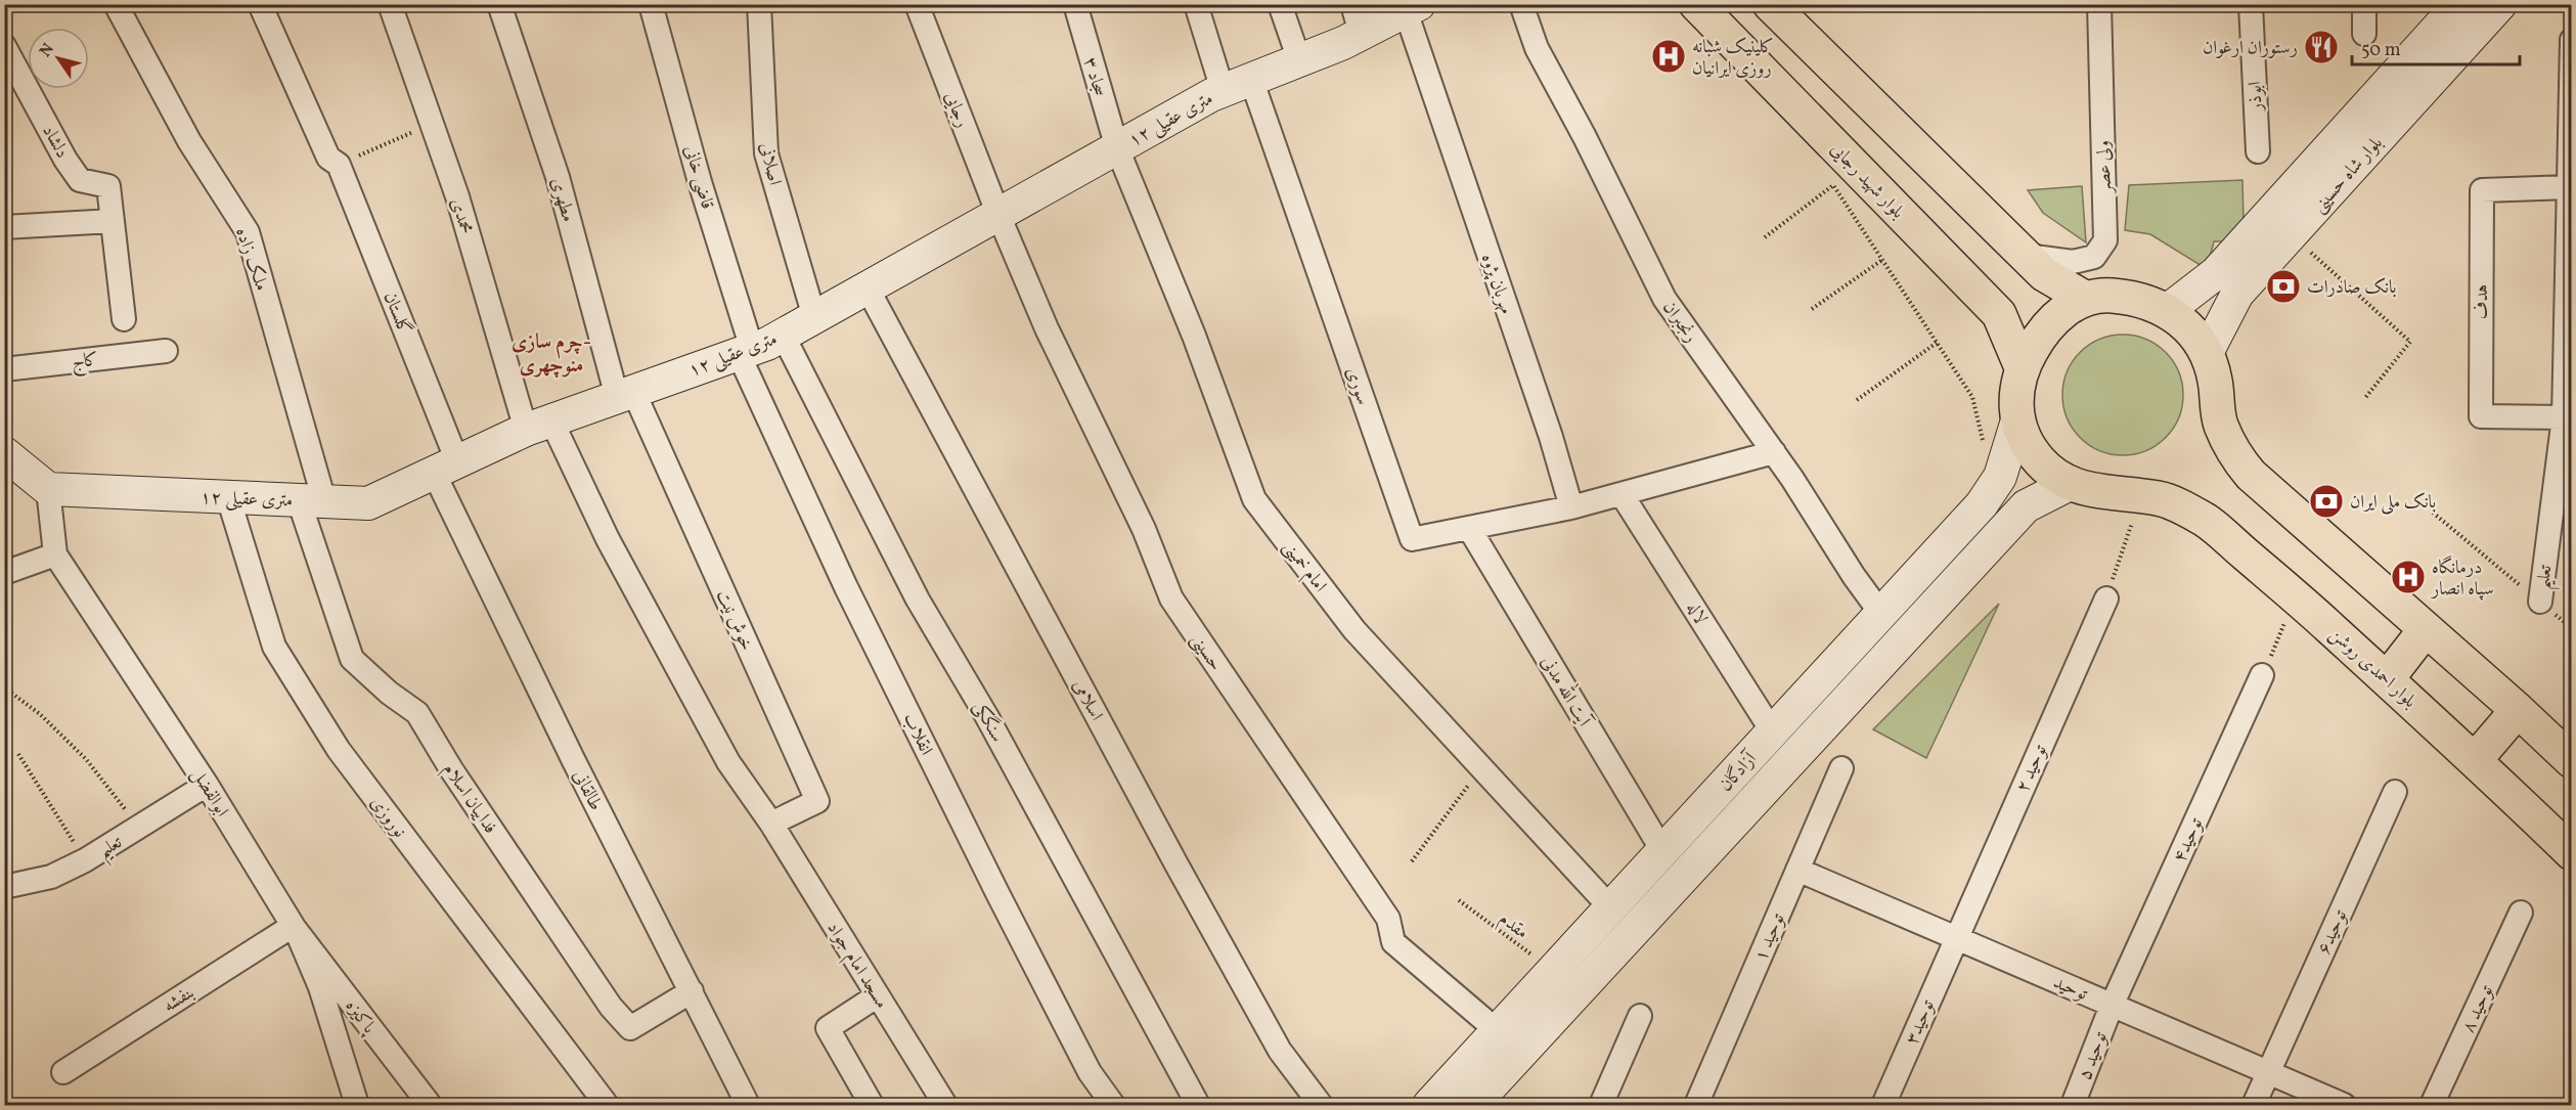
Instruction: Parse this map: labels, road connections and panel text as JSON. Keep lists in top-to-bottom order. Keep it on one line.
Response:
{"streets":{"highway":["بلوار شهید رجایی","بلوار احمدی روشن"],"street":["سجاد ۳","ابوذر","رجایی","۱۲ متری عقیلی","دلشاد","اصلانی","ولی عصر","بلوار شاه حسینی","قاضی خانی","مطهری","محمدی","ملک زاده","مهربان پژوه","هدف","گلستان","رنجبران","کاج","سوری","امام خمینی","تعلیم","لاله","خوش نیت","حسینی","آیت الله مدنی","اسلامی","سنگکی","انقلاب","توحید ۲","آزادگان","طالقانی","ابوالفضل","فداییان اسلام","نوروزی","توحید۴","توحید۶","توحید ۱","مسجد امام جواد","توحید","بنفشه","توحید ۸","پاکیزه","توحید۳","توحید ۵"],"path":["مقدم"]},"crossings":[["سجاد ۳","۱۲ متری عقیلی"],["سجاد ۳","امام خمینی"],["رجایی","۱۲ متری عقیلی"],["رجایی","حسینی"],["۱۲ متری عقیلی","اصلانی"],["۱۲ متری عقیلی","قاضی خانی"],["۱۲ متری عقیلی","مطهری"],["۱۲ متری عقیلی","محمدی"],["۱۲ متری عقیلی","ملک زاده"],["۱۲ متری عقیلی","مهربان پژوه"],["۱۲ متری عقیلی","گلستان"],["۱۲ متری عقیلی","سوری"],["۱۲ متری عقیلی","امام خمینی"],["۱۲ متری عقیلی","خوش نیت"],["۱۲ متری عقیلی","حسینی"],["۱۲ متری عقیلی","اسلامی"],["۱۲ متری عقیلی","سنگکی"],["۱۲ متری عقیلی","انقلاب"],["۱۲ متری عقیلی","طالقانی"],["۱۲ متری عقیلی","ابوالفضل"],["۱۲ متری عقیلی","فداییان اسلام"],["۱۲ متری عقیلی","نوروزی"],["قاضی خانی","انقلاب"],["مطهری","خوش نیت"],["محمدی","خوش نیت"],["محمدی","مسجد امام جواد"],["ملک زاده","فداییان اسلام"],["مهربان پژوه","سوری"],["هدف","تعلیم"],["گلستان","طالقانی"],["رنجبران","آزادگان"],["سوری","آیت الله مدنی"],["امام خمینی","آزادگان"],["تعلیم","ابوالفضل"],["لاله","آزادگان"],["خوش نیت","مسجد امام جواد"],["حسینی","آزادگان"],["آیت الله مدنی","آزادگان"],["توحید ۲","توحید"],["توحید ۲","توحید۳"],["آزادگان","مقدم"],["طالقانی","فداییان اسلام"],["ابوالفضل","بنفشه"],["ابوالفضل","پاکیزه"],["توحید۴","توحید"],["توحید۴","توحید ۵"],["توحید۶","توحید"],["توحید ۱","توحید"],["توحید","توحید۳"],["توحید","توحید ۵"],["بنفشه","پاکیزه"]],"districts":["چرم سازی- منوچهری"],"places":{"restaurant":["رستوران ارغوان"],"hospital":["کلینیک شبانه روزی ایرانیان","درمانگاه سپاه انصار"],"bank":["بانک صادرات","بانک ملی ایران"]},"scale_bar":"50 m","north":"top left"}
